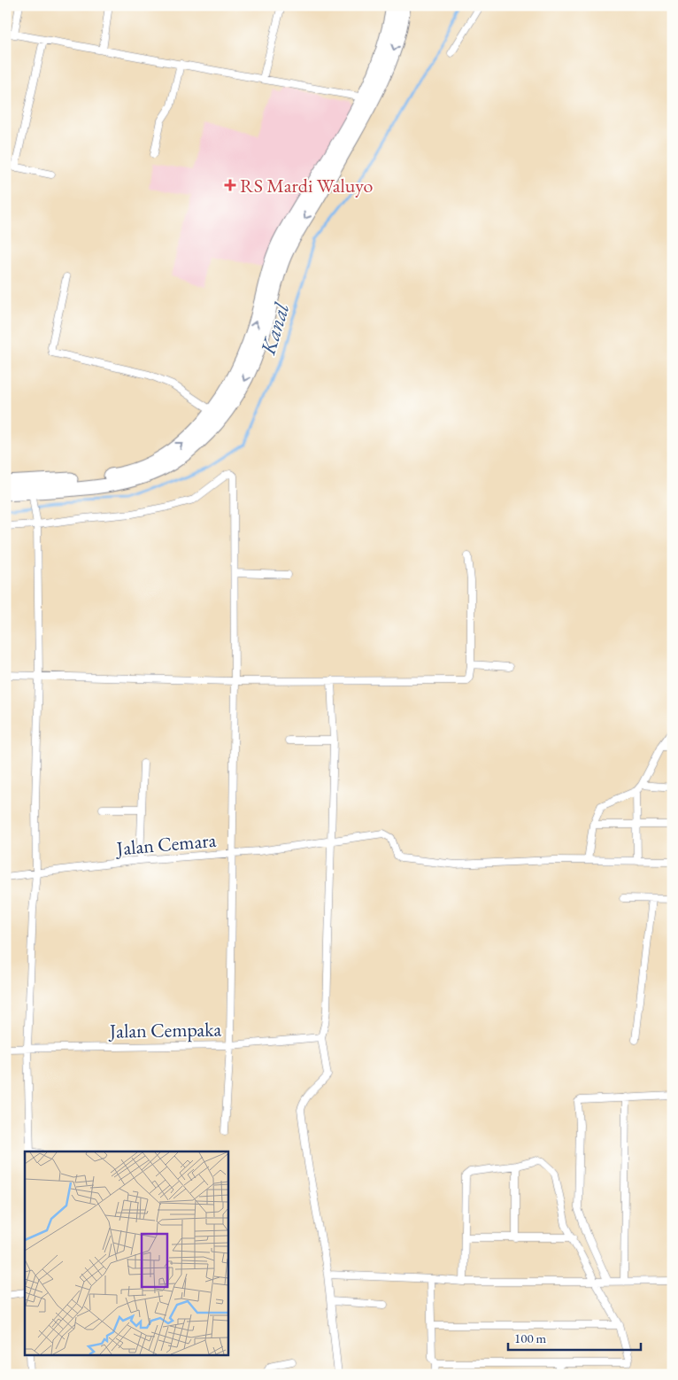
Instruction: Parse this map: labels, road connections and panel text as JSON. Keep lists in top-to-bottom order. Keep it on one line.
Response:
{"streets":{"street":["Jalan Cemara","Jalan Cempaka"]},"water":["Kanal"],"places":{"health":["RS Mardi Waluyo"]},"scale_bar":"100 m"}
